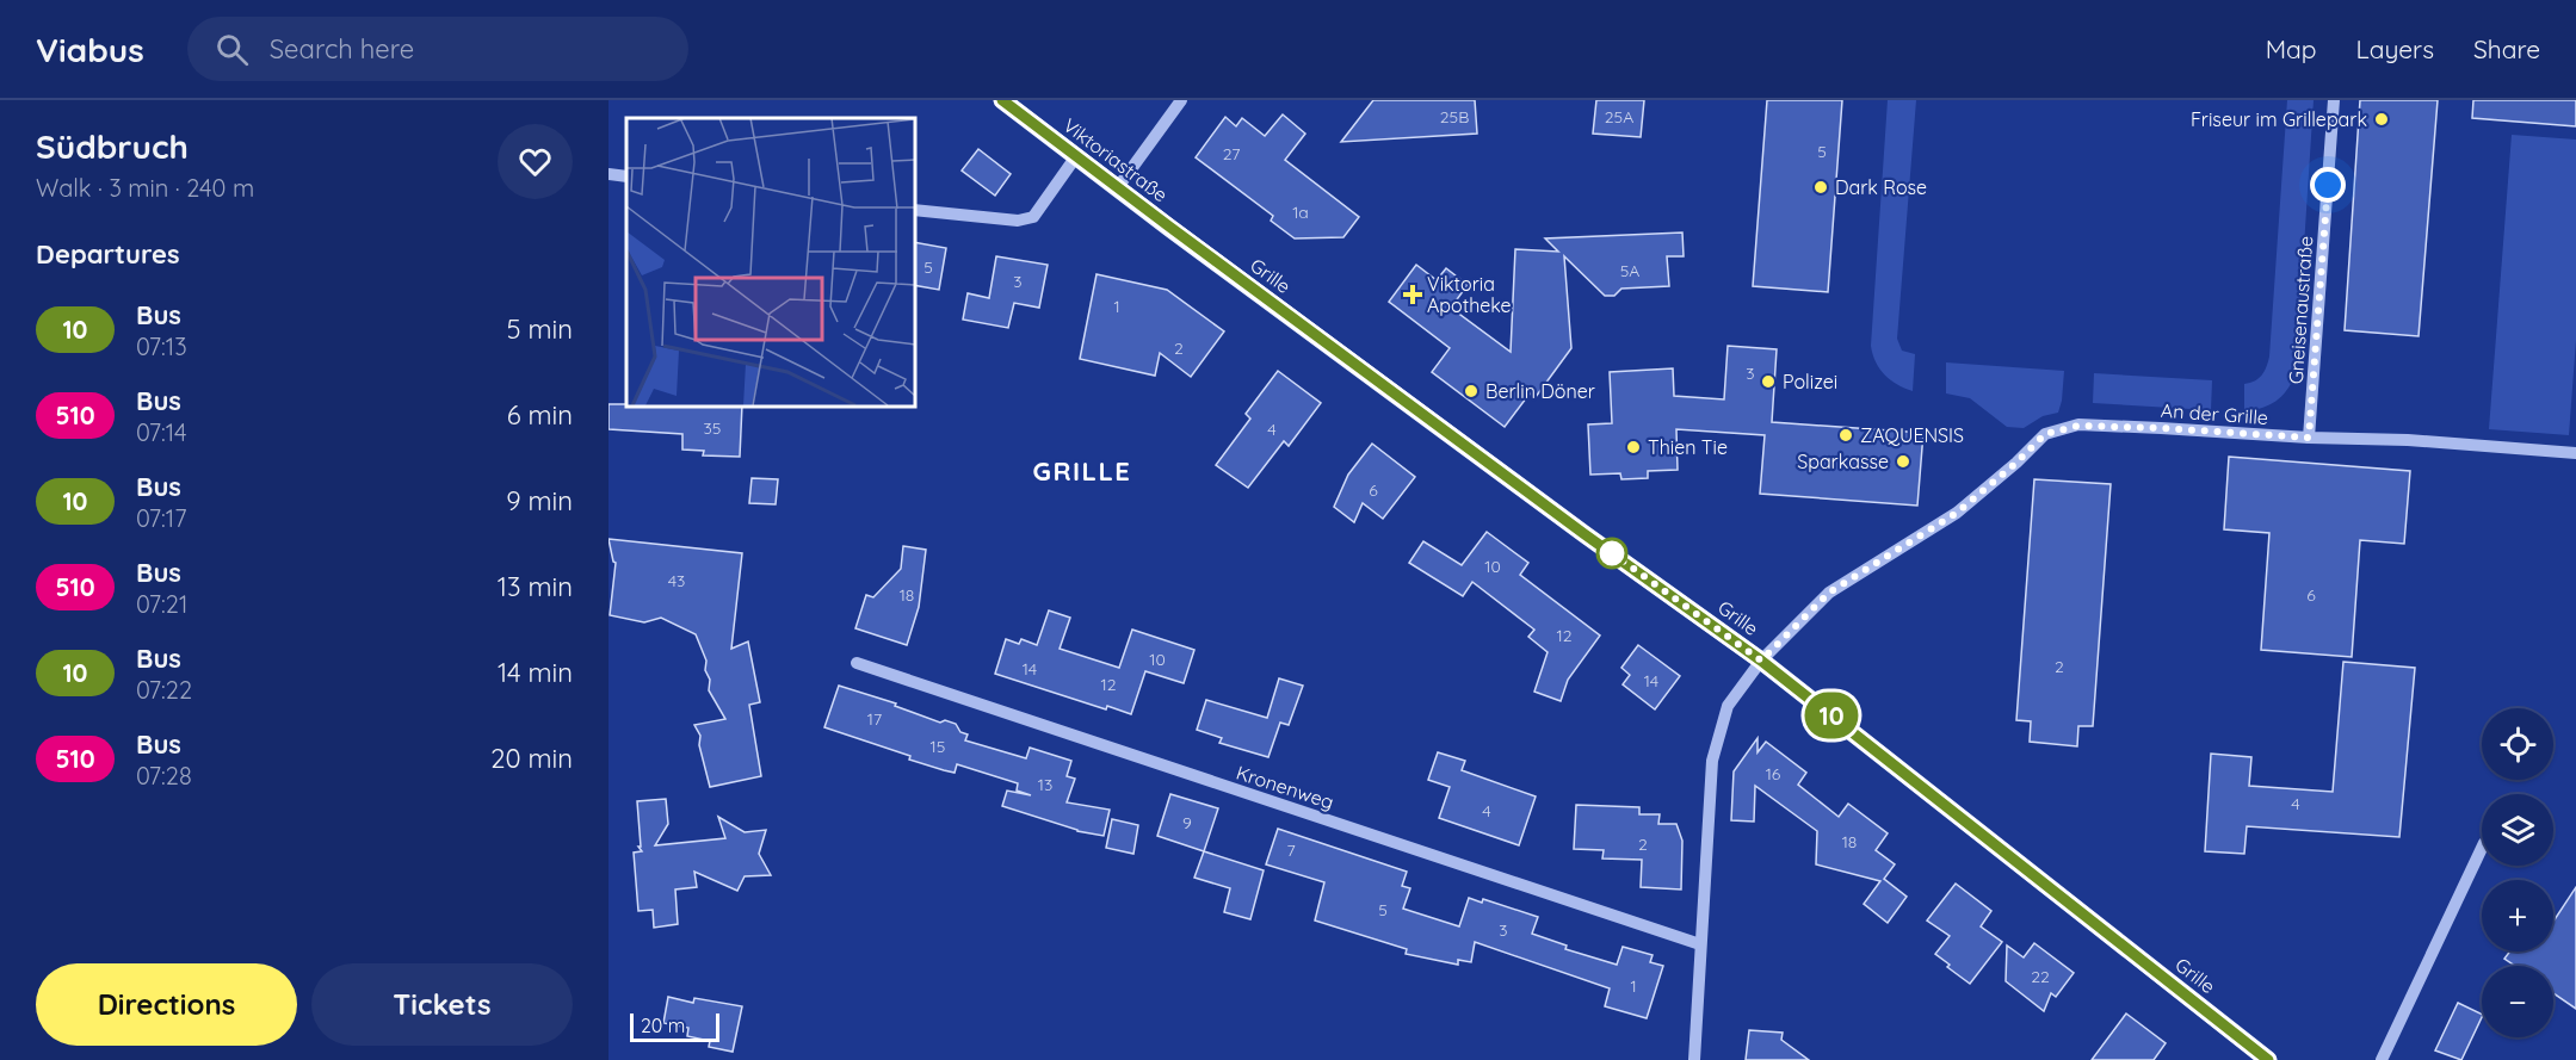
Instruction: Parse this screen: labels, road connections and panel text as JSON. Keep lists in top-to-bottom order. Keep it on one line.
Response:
{"streets":{"main road":["Viktoriastraße","Grille"],"street":["Gneisenaustraße","An der Grille","Kronenweg"]},"crossings":[["Viktoriastraße","Grille"],["Grille","An der Grille"],["Gneisenaustraße","An der Grille"],["An der Grille","Kronenweg"]],"districts":["GRILLE"],"places":{"other":["Friseur im Grillepark","Dark Rose","Polizei","Berlin Döner","ZAQUENSIS","Thien Tie","Sparkasse"],"health":["Viktoria Apotheke"]},"lines":["bus line 10"],"house_numbers":["25B","25A","5","27","1a","5","5A","3","1","2","3","35","4","6","10","43","18","6","12","10","2","14","14","12","17","15","16","13","4","4","9","18","2","7","5","3","22","1"],"scale_bar":"20 m","page":{"header":"Viabus","search":"Search here","nav":["Map","Layers","Share"],"heading":[["Südbruch","Walk · 3 min · 240 m"],"Departures"],"on_map":"10","list":[{"mark":"10","name":"Bus","note":"07:13","value":"5 min"},{"mark":"510","name":"Bus","note":"07:14","value":"6 min"},{"mark":"10","name":"Bus","note":"07:17","value":"9 min"},{"mark":"510","name":"Bus","note":"07:21","value":"13 min"},{"mark":"10","name":"Bus","note":"07:22","value":"14 min"},{"mark":"510","name":"Bus","note":"07:28","value":"20 min"}],"map_buttons":["+","−"],"buttons":["Directions","Tickets"],"scale":"20 m"}}
